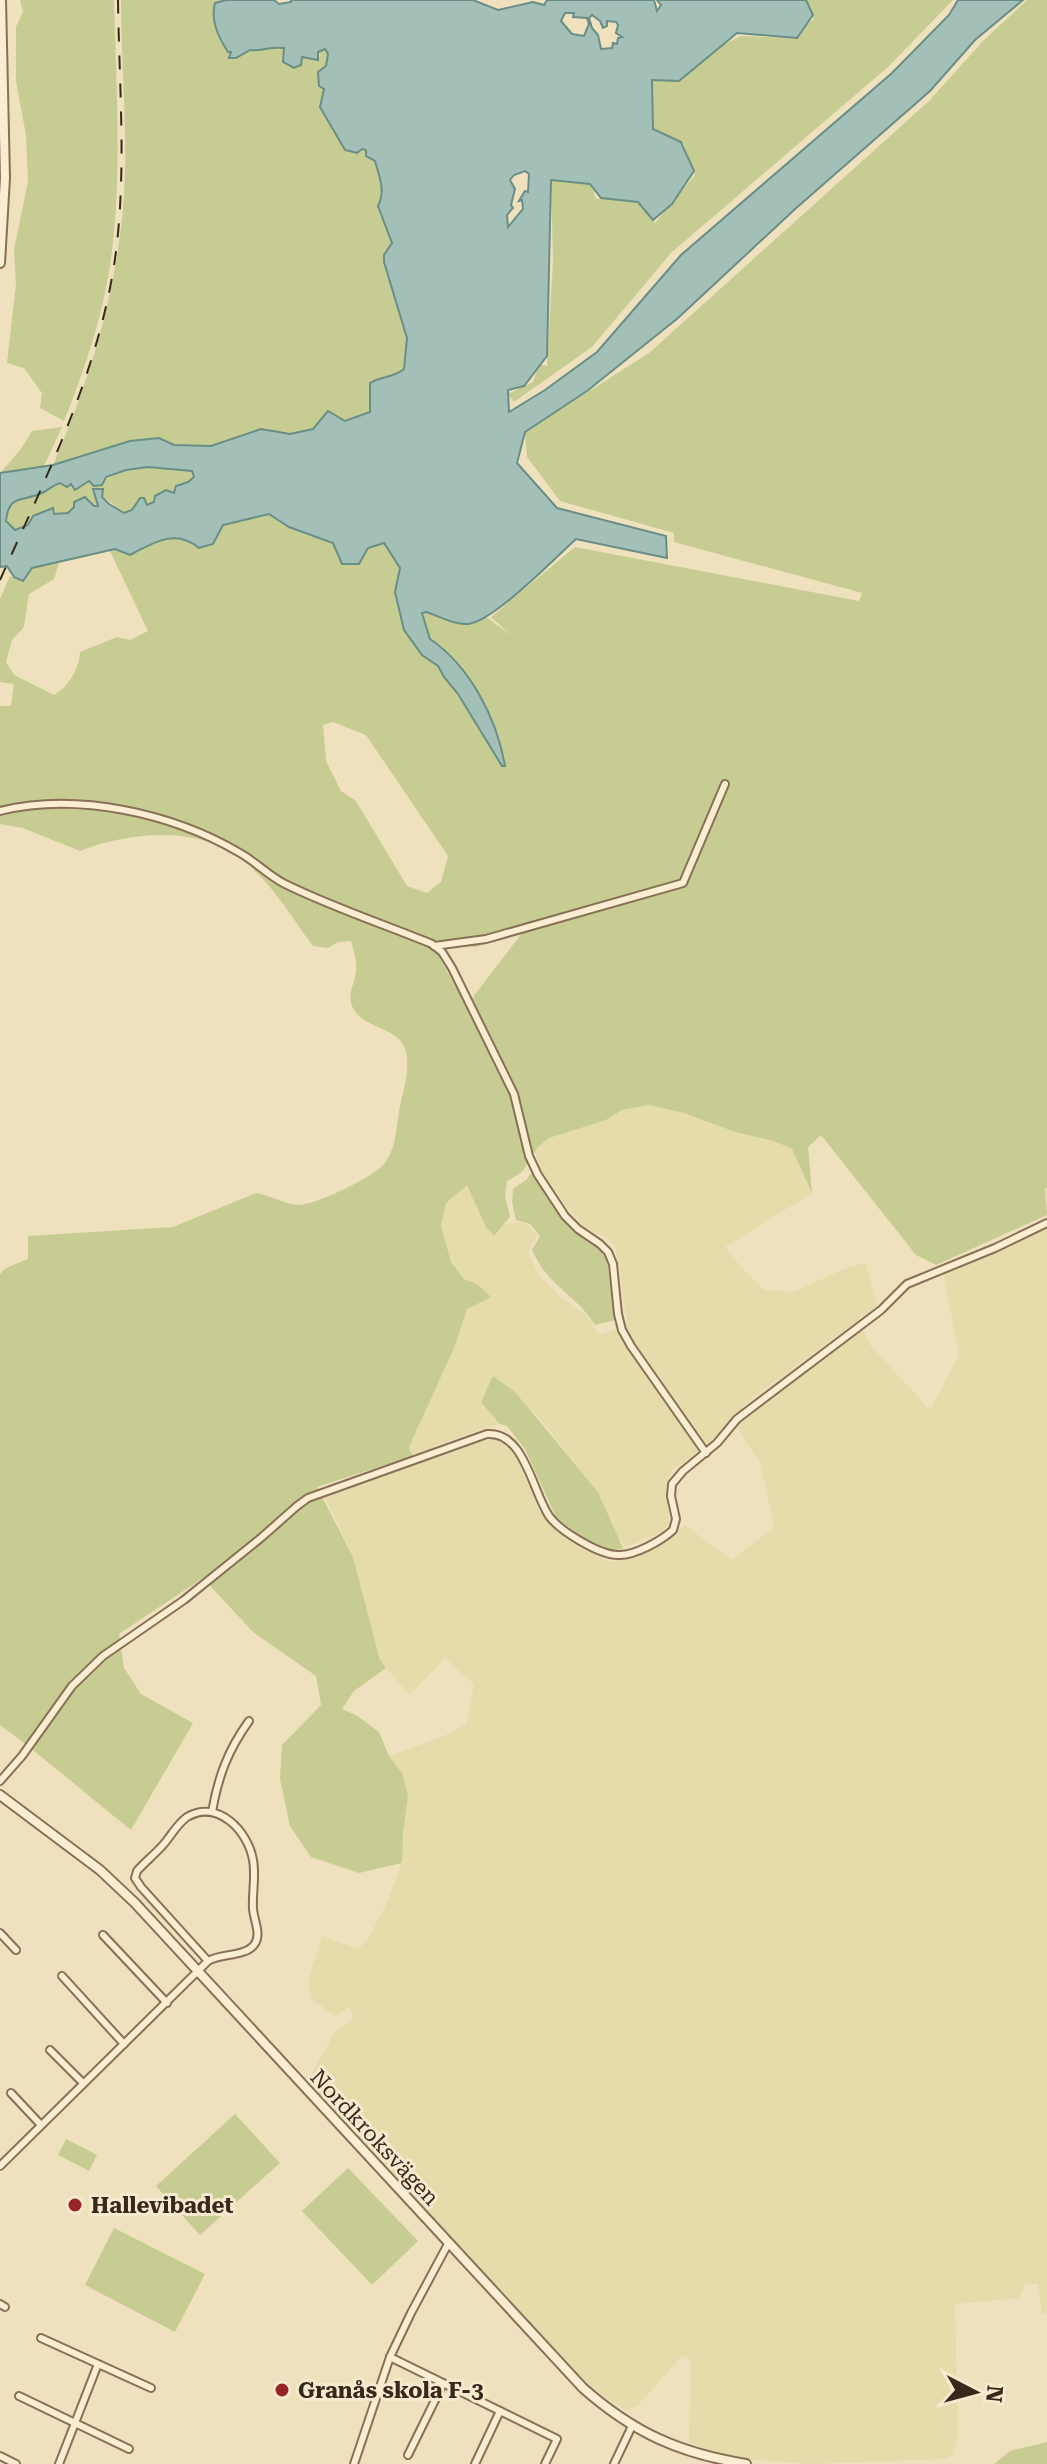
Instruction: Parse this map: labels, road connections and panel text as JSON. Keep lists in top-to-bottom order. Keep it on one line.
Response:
{"streets":{"street":["Nordkroksvägen"]},"places":["Hallevibadet","Granås skola F-3"],"north":"right"}
